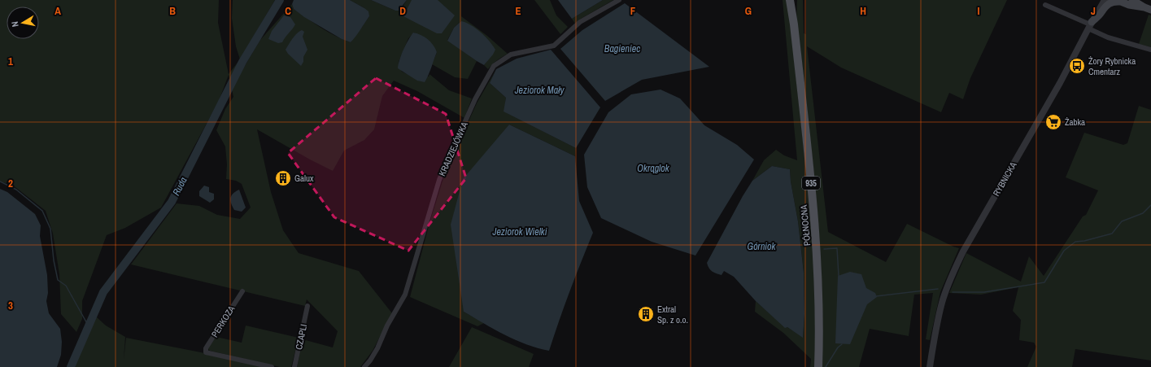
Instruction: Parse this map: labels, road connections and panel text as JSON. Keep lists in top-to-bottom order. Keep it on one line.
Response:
{"streets":{"main road":["935","PÓŁNOCNA"],"street":["KRADZIEJÓWKA","RYBNICKA","PERKOZA","CZAPLI"]},"water":["Bagieniec","Jeziorok Mały","Okrąglok","Ruda","Jeziorok Wielki","Górniok"],"places":{"bus stop":["Żory Rybnicka Cmentarz"],"supermarket":["Żabka"],"building":["Galux","Extral Sp. z o.o."]},"north":"left","grid":{"columns":["A","B","C","D","E","F","G","H","I","J"],"rows":["1","2","3"]}}
